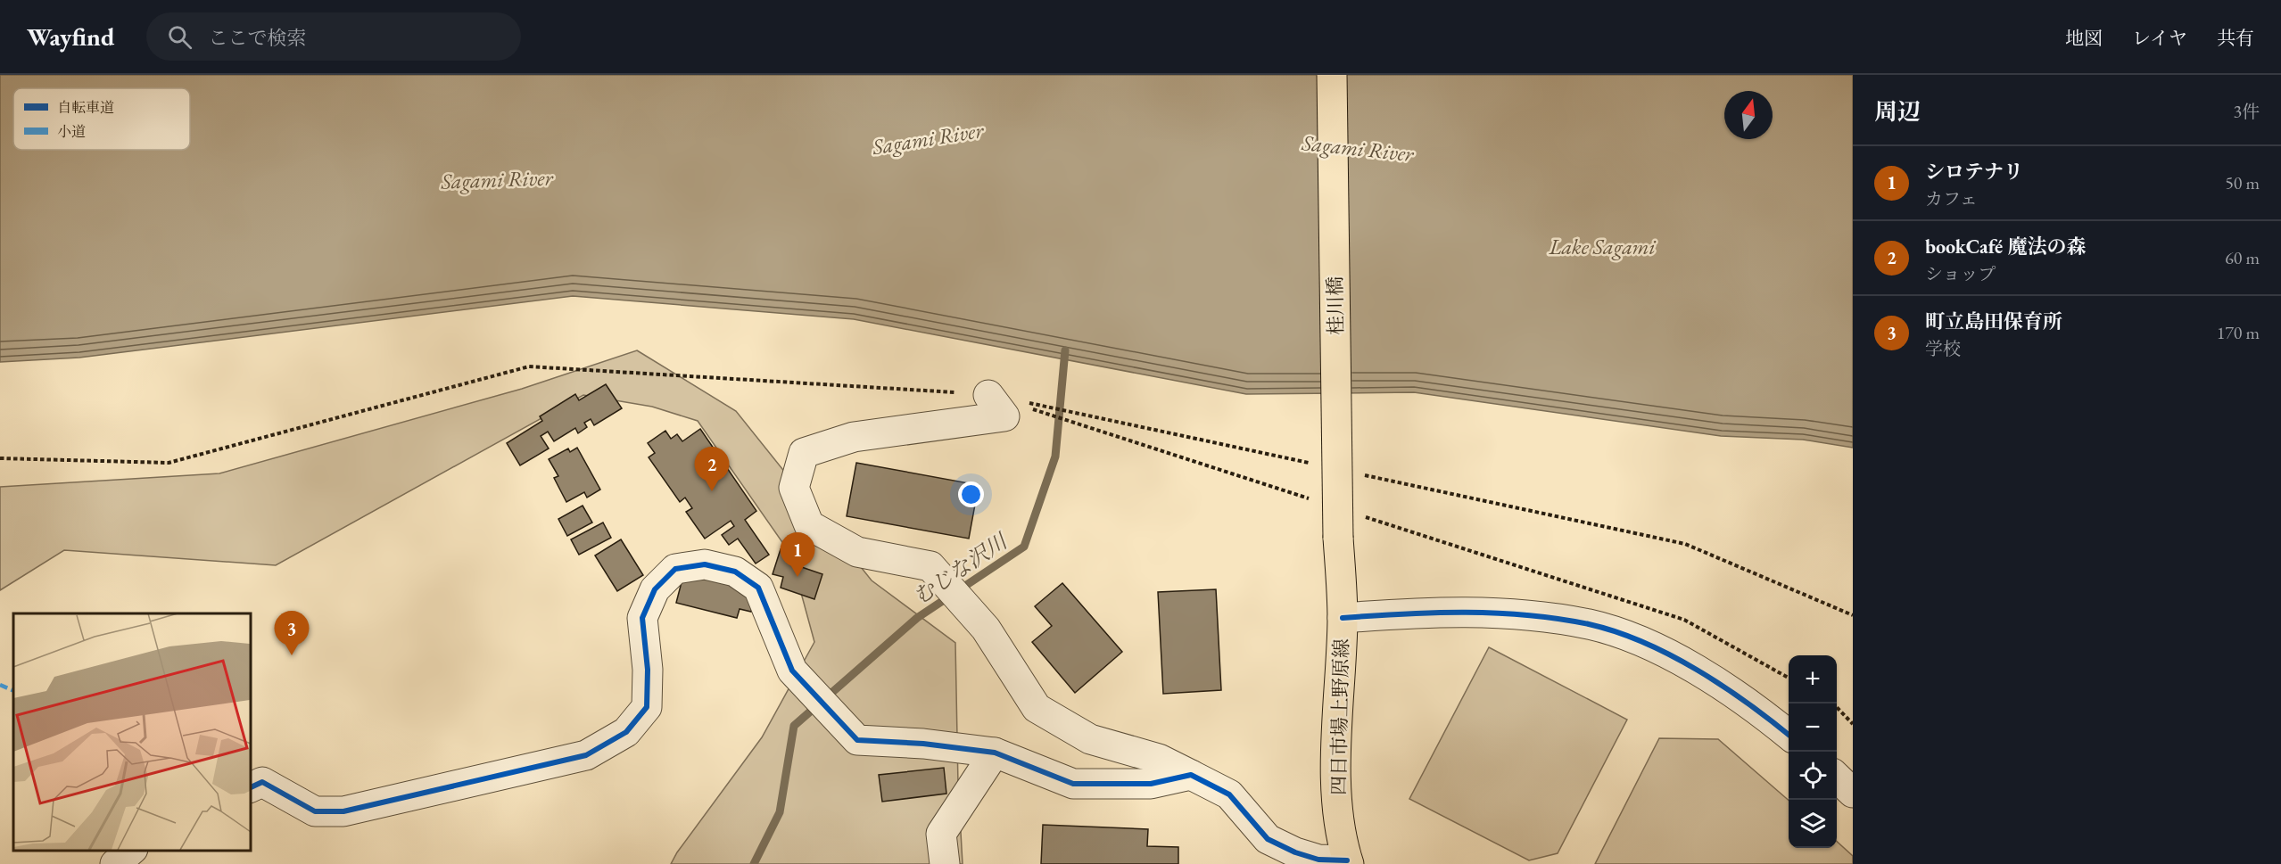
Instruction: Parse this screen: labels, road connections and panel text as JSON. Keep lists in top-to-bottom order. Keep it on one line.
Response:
{"streets":{"main road":["桂川橋","四日市場上野原線"]},"crossings":[["桂川橋","四日市場上野原線"]],"water":["Sagami River","Lake Sagami","むじな沢川"],"legend":["自転車道","小道"],"north":"top","page":{"header":"Wayfind","search":"ここで検索","nav":["地図","レイヤ","共有"],"heading":["周辺","3件"],"list":[{"mark":"1","name":"シロテナリ","note":"カフェ","value":"50 m"},{"mark":"2","name":"bookCafé 魔法の森","note":"ショップ","value":"60 m"},{"mark":"3","name":"町立島田保育所","note":"学校","value":"170 m"}],"pins":["2","1","3"],"map_buttons":["+","−"]}}
